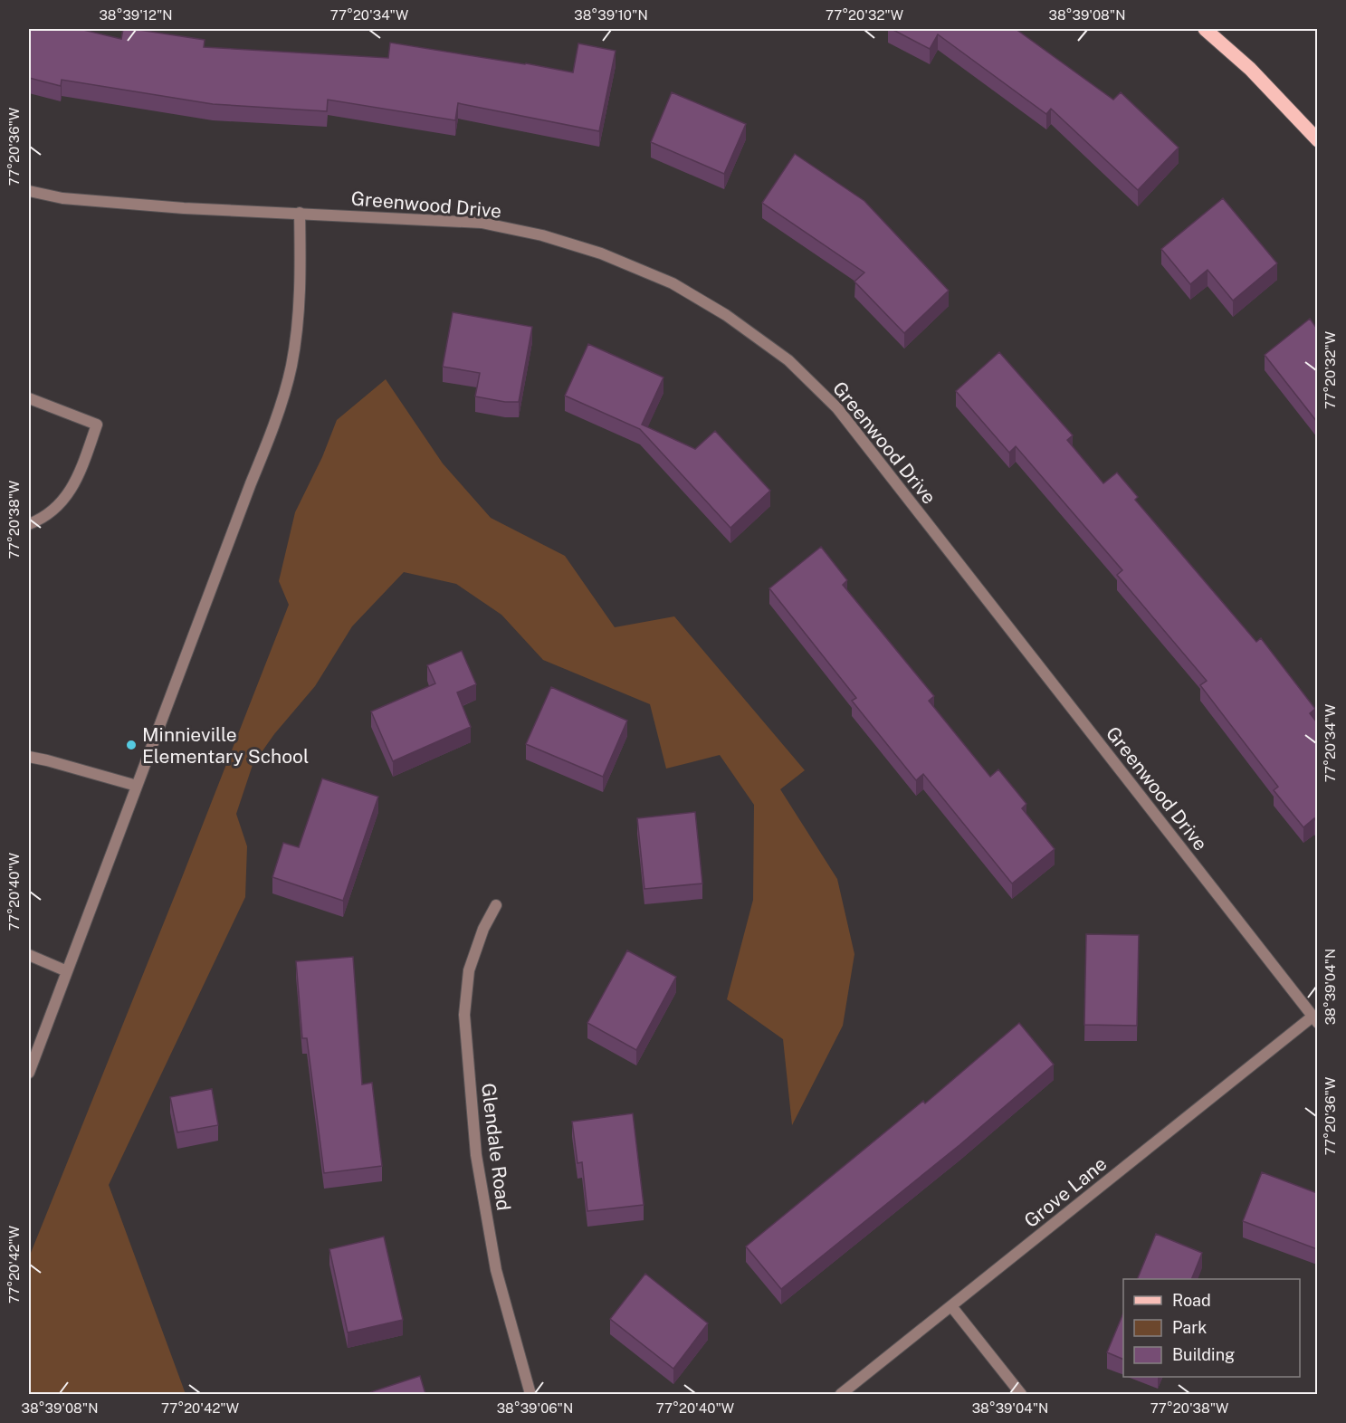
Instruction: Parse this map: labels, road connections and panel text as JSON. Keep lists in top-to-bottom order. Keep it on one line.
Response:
{"streets":{"street":["Greenwood Drive","Glendale Road","Grove Lane"]},"crossings":[["Greenwood Drive","Grove Lane"]],"places":["Minnieville Elementary School"],"legend":["Road","Park","Building"],"coordinates":["38°39'12\"N","77°20'34\"W","38°39'10\"N","77°20'32\"W","38°39'08\"N","77°20'36\"W","77°20'38\"W","77°20'40\"W","38°39'04\"N","77°20'42\"W","38°39'06\"N"]}
